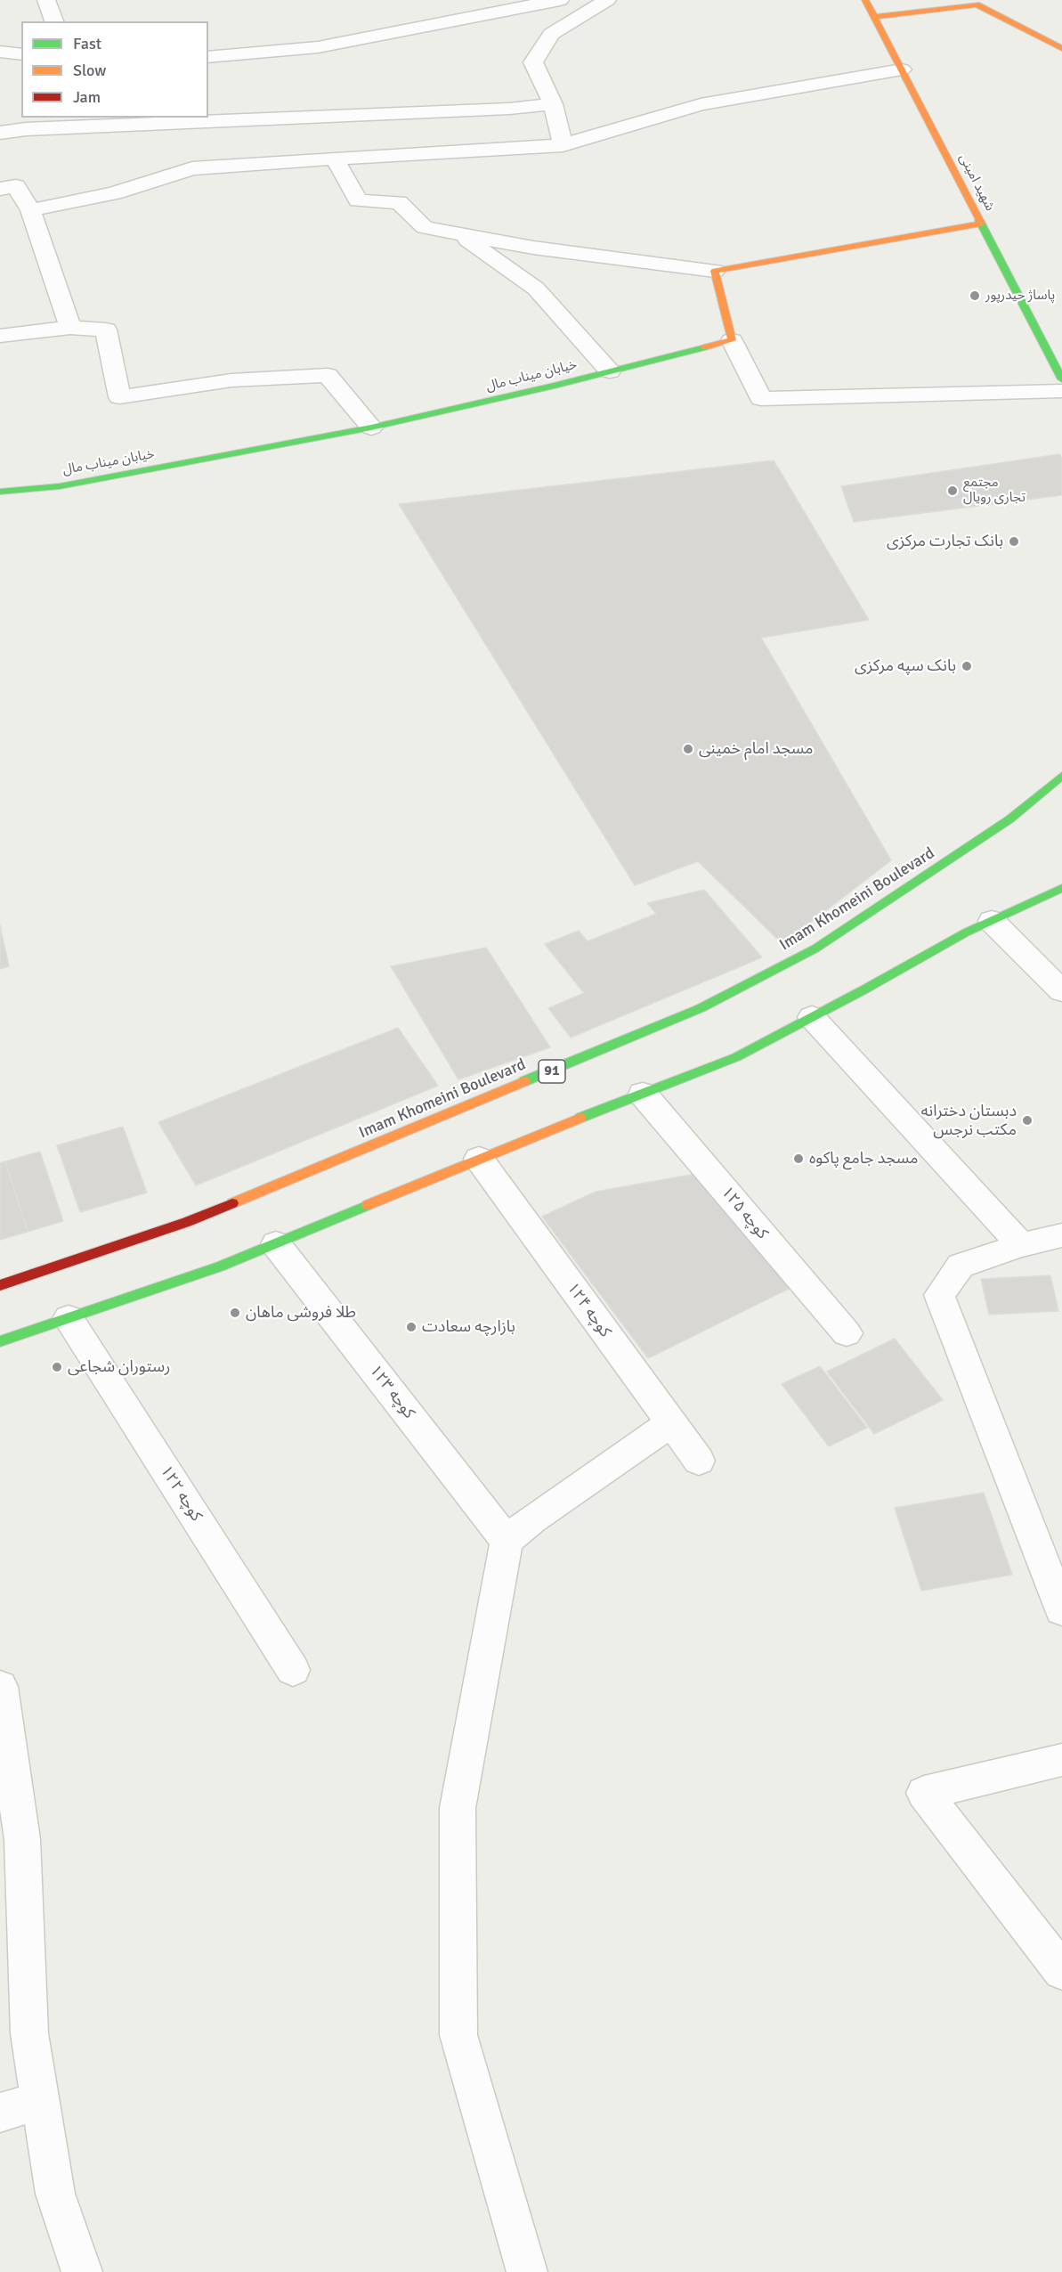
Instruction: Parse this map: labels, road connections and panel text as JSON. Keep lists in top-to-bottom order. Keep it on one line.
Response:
{"streets":{"main road":["شهید امینی","خیابان میناب مال","Imam Khomeini Boulevard","91"],"street":["کوچه ۱۲۵","کوچه ۱۲۴","کوچه ۱۲۳","کوچه ۱۲۲"]},"places":["پاساژ حیدرپور","مجتمع تجاری رویال","بانک تجارت مرکزی","بانک سپه مرکزی","مسجد امام خمینی","دبستان دخترانه مکتب نرجس","مسجد جامع پاکوه","طلا فروشی ماهان","بازارچه سعادت","رستوران شجاعی"],"legend":["Fast","Slow","Jam"]}
